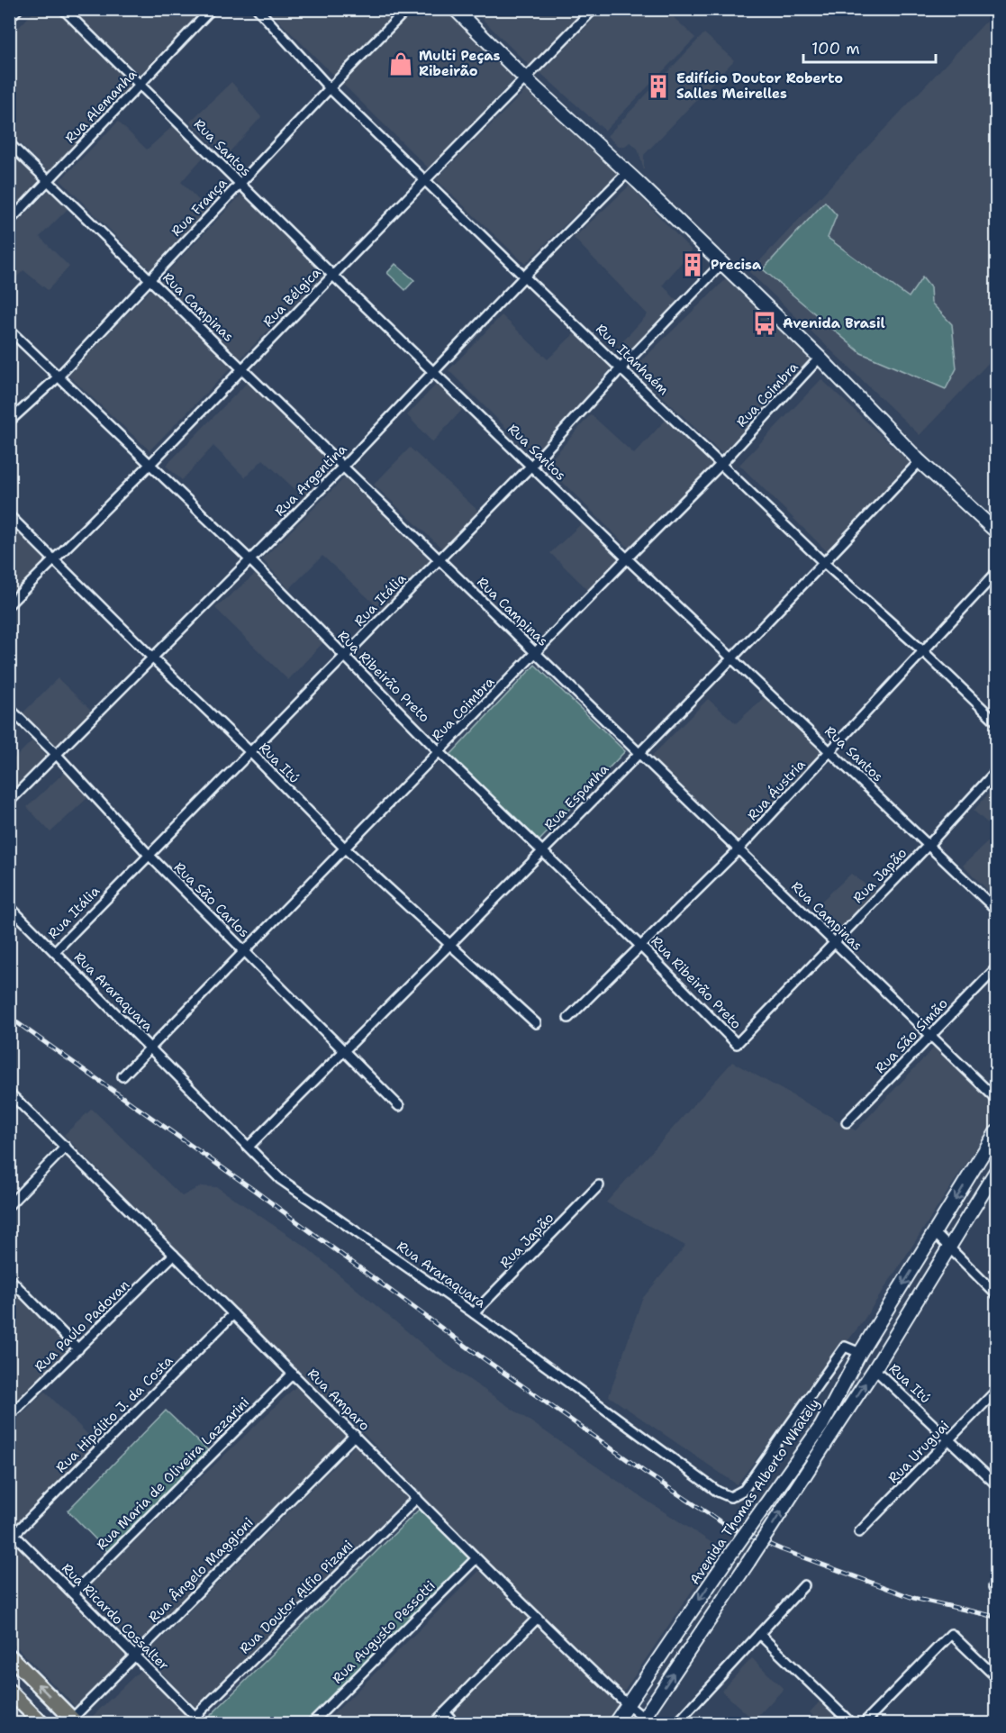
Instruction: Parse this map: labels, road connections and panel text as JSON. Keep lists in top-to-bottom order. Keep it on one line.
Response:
{"streets":{"main road":["Avenida Thomas Alberto Whately"],"street":["Rua Alemanha","Rua Santos","Rua França","Rua Bélgica","Rua Campinas","Rua Itanhaém","Rua Coimbra","Rua Argentina","Rua Itália","Rua Ribeirão Preto","Rua Itú","Rua Áustria","Rua Espanha","Rua Japão","Rua São Carlos","Rua Araraquara","Rua São Simão","Rua Paulo Padovan","Rua Amparo","Rua Hipólito J. da Costa","Rua Uruguai","Rua Maria de Oliveira Lazzarini","Rua Ângelo Maggioni","Rua Doutor Alfio Pizani","Rua Ricardo Cossalter","Rua Augusto Pessotti"]},"crossings":[["Rua Alemanha","Rua Santos"],["Rua Alemanha","Rua Campinas"],["Rua Santos","Rua França"],["Rua Santos","Rua Bélgica"],["Rua Santos","Rua Coimbra"],["Rua Santos","Rua Argentina"],["Rua Santos","Rua Itália"],["Rua Santos","Rua Áustria"],["Rua Santos","Rua Espanha"],["Rua Santos","Rua Japão"],["Rua França","Rua Campinas"],["Rua França","Rua Itanhaém"],["Rua França","Rua Ribeirão Preto"],["Rua Bélgica","Rua Campinas"],["Rua Bélgica","Rua Itanhaém"],["Rua Bélgica","Rua Ribeirão Preto"],["Rua Bélgica","Rua Itú"],["Rua Campinas","Rua Coimbra"],["Rua Campinas","Rua Argentina"],["Rua Campinas","Rua Itália"],["Rua Campinas","Rua Áustria"],["Rua Campinas","Rua Espanha"],["Rua Campinas","Rua Japão"],["Rua Campinas","Rua São Simão"],["Rua Itanhaém","Rua Coimbra"],["Rua Itanhaém","Rua Argentina"],["Rua Itanhaém","Rua Itália"],["Rua Itanhaém","Rua Áustria"],["Rua Itanhaém","Rua Espanha"],["Rua Coimbra","Rua Ribeirão Preto"],["Rua Coimbra","Rua Itú"],["Rua Coimbra","Rua São Carlos"],["Rua Coimbra","Rua Araraquara"],["Rua Argentina","Rua Ribeirão Preto"],["Rua Argentina","Rua Itú"],["Rua Argentina","Rua São Carlos"],["Rua Itália","Rua Ribeirão Preto"],["Rua Itália","Rua Itú"],["Rua Itália","Rua São Carlos"],["Rua Itália","Rua Araraquara"],["Rua Ribeirão Preto","Rua Áustria"],["Rua Ribeirão Preto","Rua Espanha"],["Rua Ribeirão Preto","Rua Japão"],["Rua Itú","Rua Espanha"],["Rua Itú","Rua Uruguai"],["Rua Espanha","Rua São Carlos"],["Rua Espanha","Rua Araraquara"],["Rua Japão","Rua Araraquara"],["Rua Araraquara","Avenida Thomas Alberto Whately"],["Rua Paulo Padovan","Rua Amparo"],["Rua Amparo","Rua Hipólito J. da Costa"],["Rua Amparo","Rua Maria de Oliveira Lazzarini"],["Rua Amparo","Avenida Thomas Alberto Whately"],["Rua Amparo","Rua Ângelo Maggioni"],["Rua Amparo","Rua Doutor Alfio Pizani"],["Rua Amparo","Rua Augusto Pessotti"],["Rua Hipólito J. da Costa","Rua Ricardo Cossalter"],["Rua Maria de Oliveira Lazzarini","Rua Ricardo Cossalter"],["Rua Ângelo Maggioni","Rua Ricardo Cossalter"],["Rua Doutor Alfio Pizani","Rua Ricardo Cossalter"]],"places":{"shop":["Multi Peças Ribeirão"],"building":["Edifício Doutor Roberto Salles Meirelles","Precisa"],"bus stop":["Avenida Brasil"]},"scale_bar":"100 m"}
